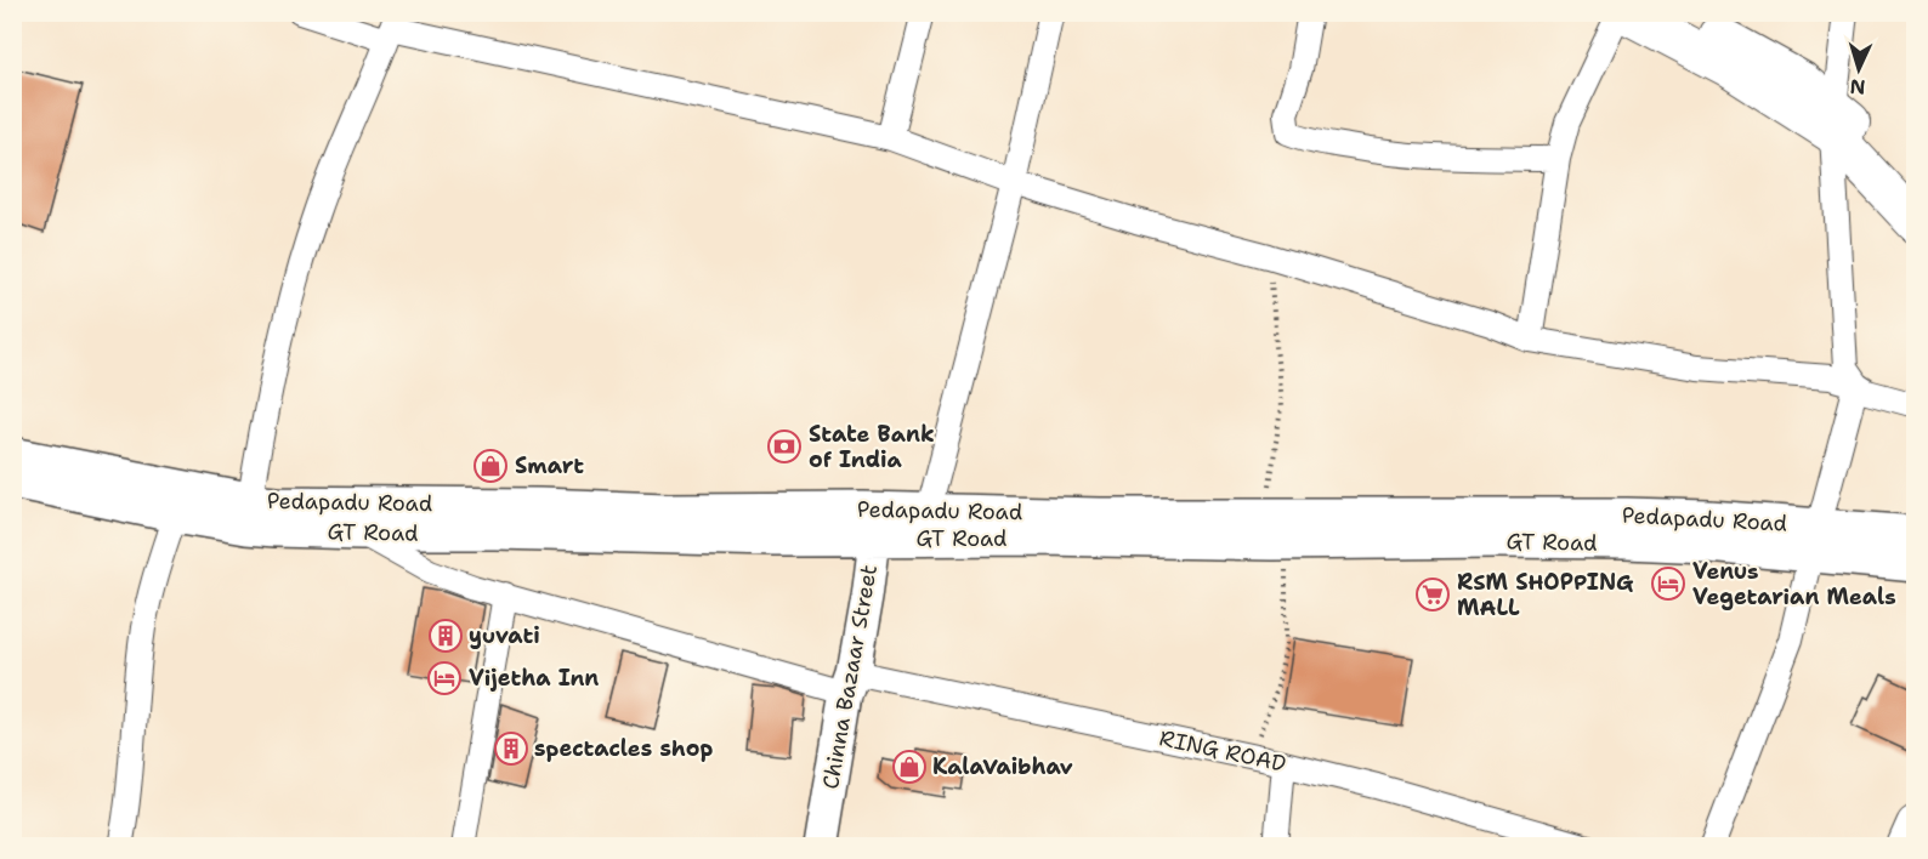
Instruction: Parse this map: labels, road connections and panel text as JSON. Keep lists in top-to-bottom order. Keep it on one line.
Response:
{"streets":{"main road":["Pedapadu Road","GT Road","Chinna Bazaar Street"],"street":["RING ROAD"]},"crossings":[["Pedapadu Road","GT Road"],["Pedapadu Road","Chinna Bazaar Street"],["GT Road","Chinna Bazaar Street"],["GT Road","RING ROAD"],["Chinna Bazaar Street","RING ROAD"]],"places":{"bank":["State Bank of India"],"shop":["Smart","KalaVaibhav"],"hotel":["Venus Vegetarian Meals","Vijetha Inn"],"supermarket":["RSM SHOPPING MALL"],"building":["yuvati","spectacles shop"]},"north":"bottom"}
